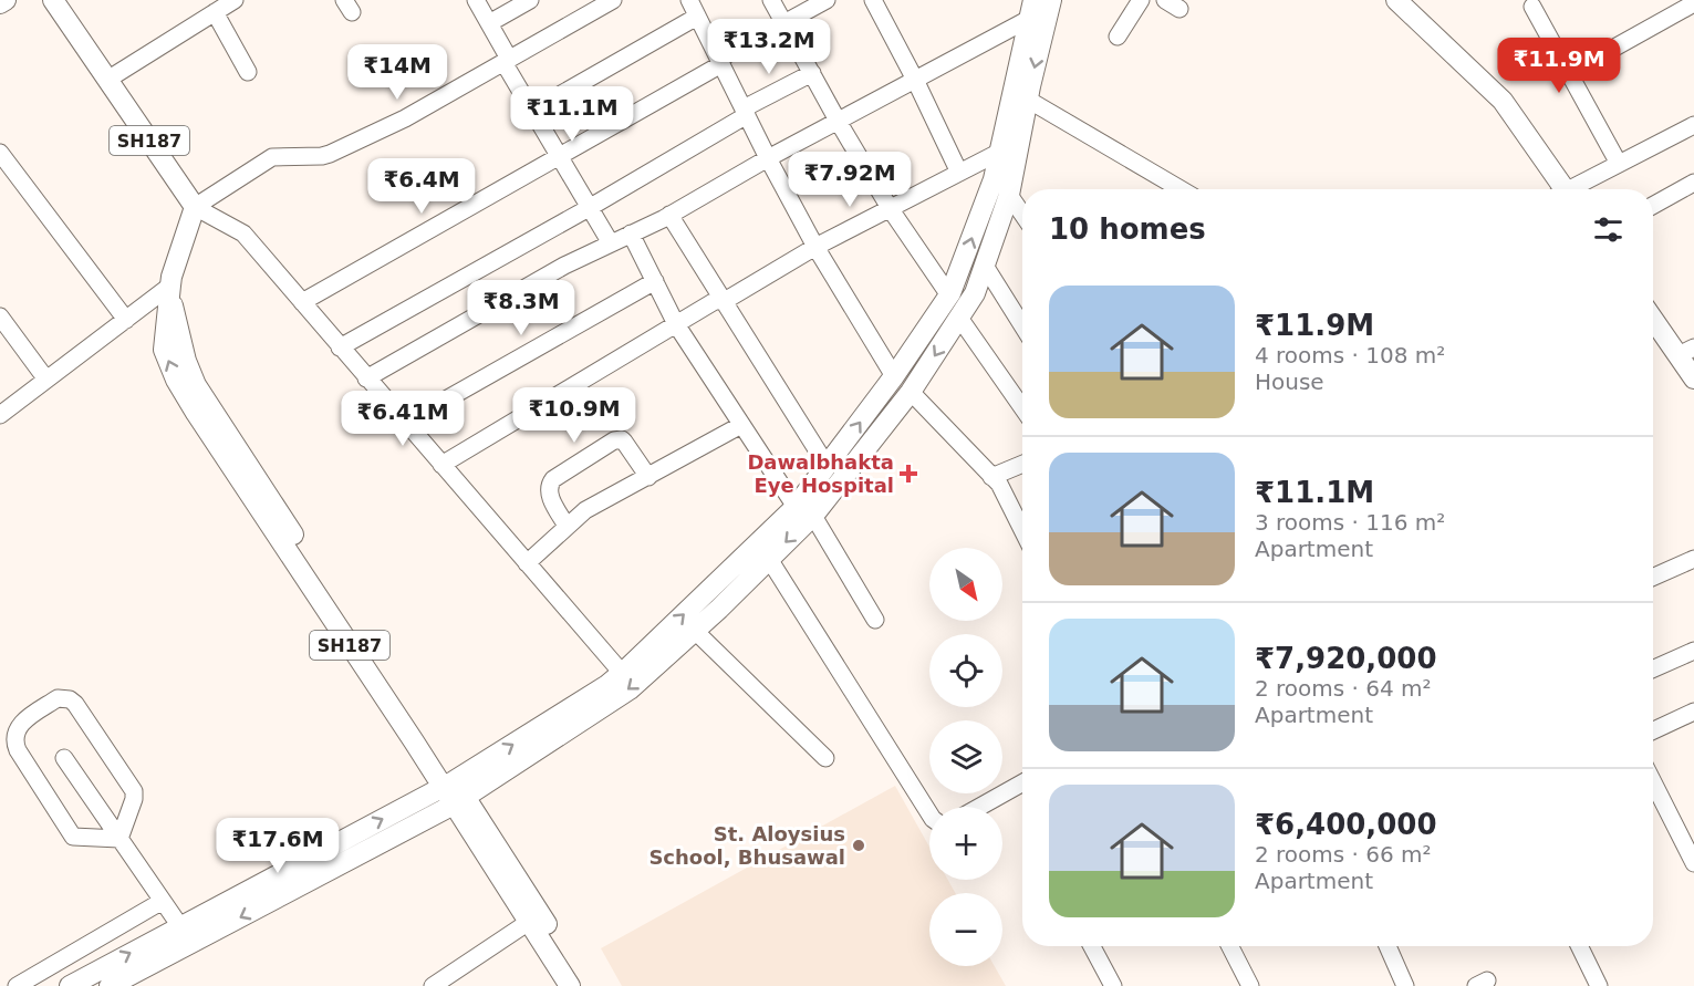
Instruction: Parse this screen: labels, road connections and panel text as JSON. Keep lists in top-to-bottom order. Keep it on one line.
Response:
{"streets":{"main road":["SH187"]},"places":{"health":["Dawalbhakta Eye Hospital"],"other":["St. Aloysius School, Bhusawal"]},"north":"bottom right","page":{"price":["₹13.2M","₹11.9M","₹14M","₹11.1M","₹7.92M","₹6.4M","₹8.3M","₹10.9M","₹6.41M","₹17.6M"],"heading":"10 homes","list":[{"name":"₹11.9M","note":"4 rooms · 108 m² · House"},{"name":"₹11.1M","note":"3 rooms · 116 m² · Apartment"},{"name":"₹7,920,000","note":"2 rooms · 64 m² · Apartment"},{"name":"₹6,400,000","note":"2 rooms · 66 m² · Apartment"}],"map_buttons":["+","−"]}}
